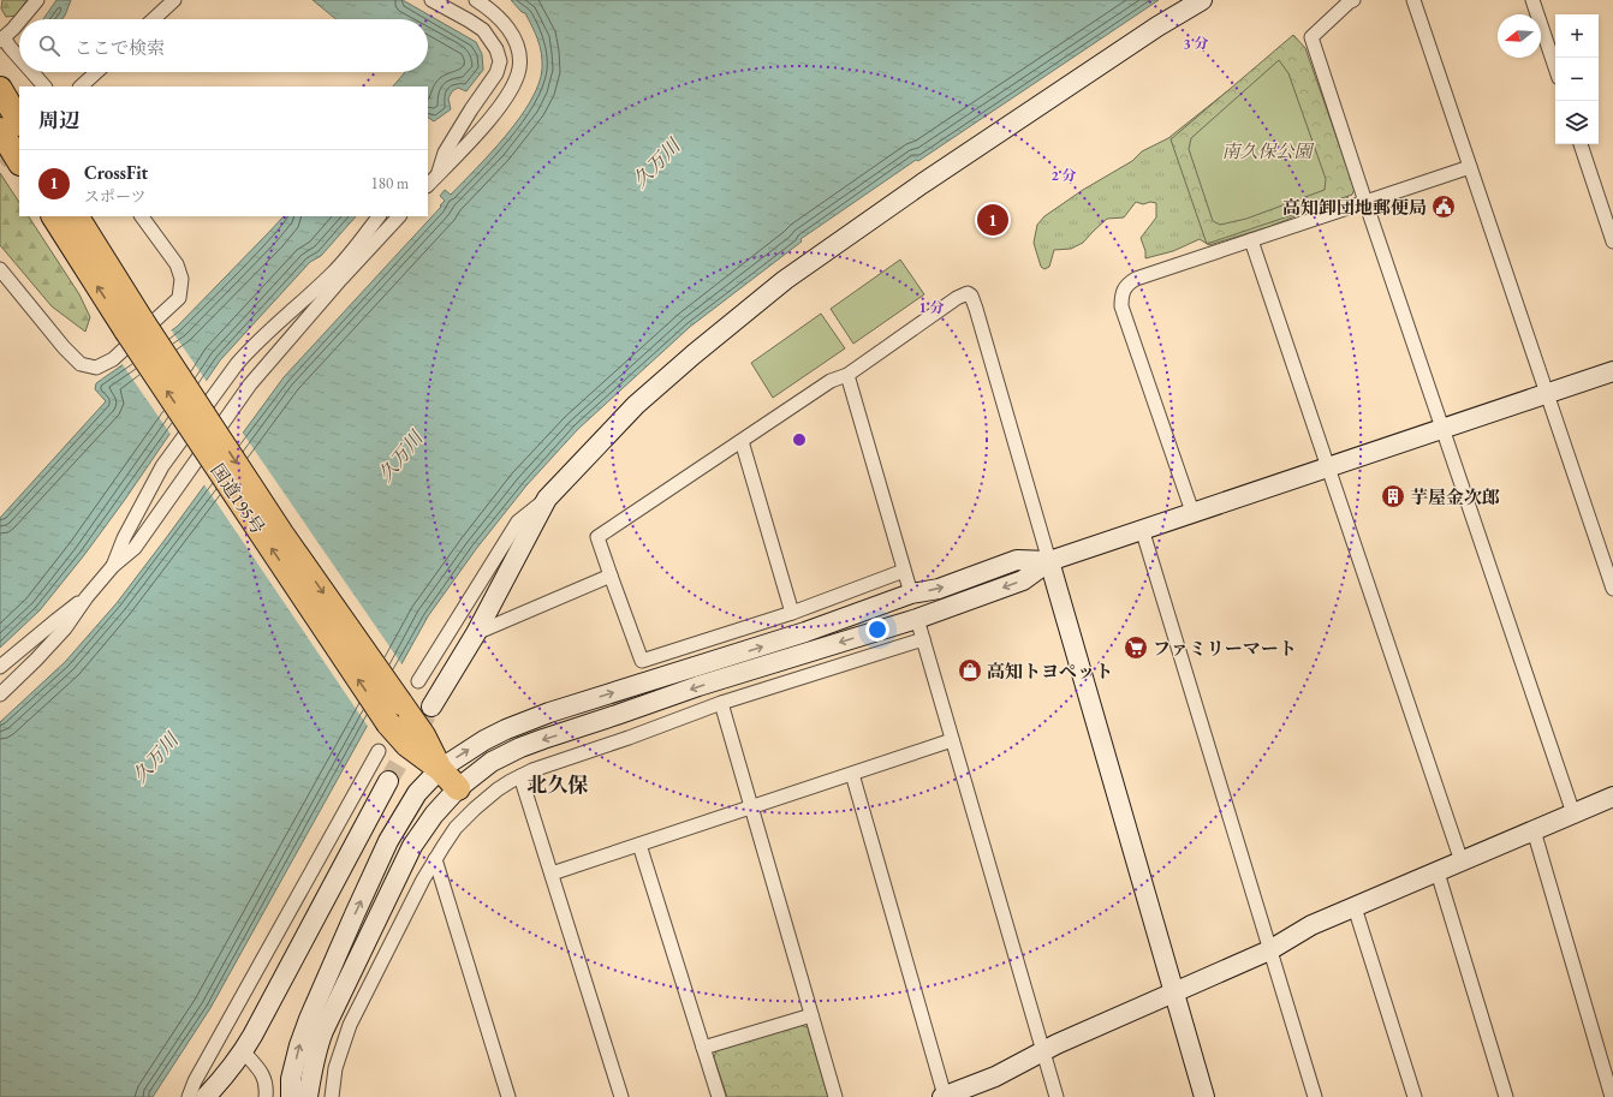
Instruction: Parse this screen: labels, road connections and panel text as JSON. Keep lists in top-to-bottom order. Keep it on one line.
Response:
{"streets":{"highway":["国道195号"]},"districts":["北久保"],"water":["久万川"],"parks":["南久保公園"],"places":{"public building":["高知卸団地郵便局"],"building":["芋屋金次郎"],"supermarket":["ファミリーマート"],"shop":["高知トヨペット"]},"north":"left","page":{"map_buttons":["+","−"],"search":"ここで検索","heading":"周辺","list":[{"mark":"1","name":"CrossFit","note":"スポーツ","value":"180 m"}],"pins":"1"},"rings":["3 分","2 分","1 分"]}
